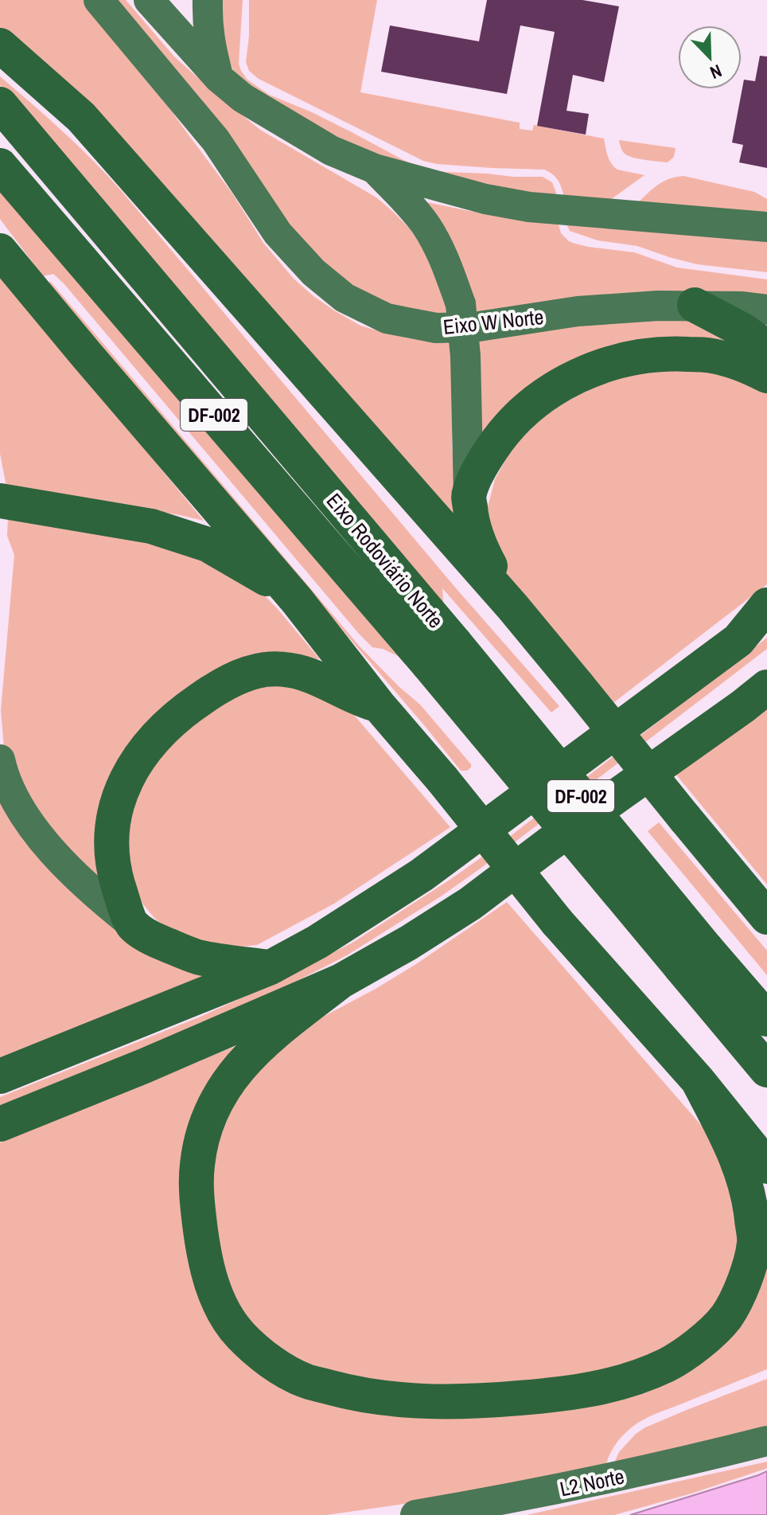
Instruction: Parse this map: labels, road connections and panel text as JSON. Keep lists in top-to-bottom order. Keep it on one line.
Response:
{"streets":{"highway":["DF-002","Eixo Rodoviário Norte"],"main road":["Eixo W Norte","L2 Norte"]},"north":"bottom right"}
